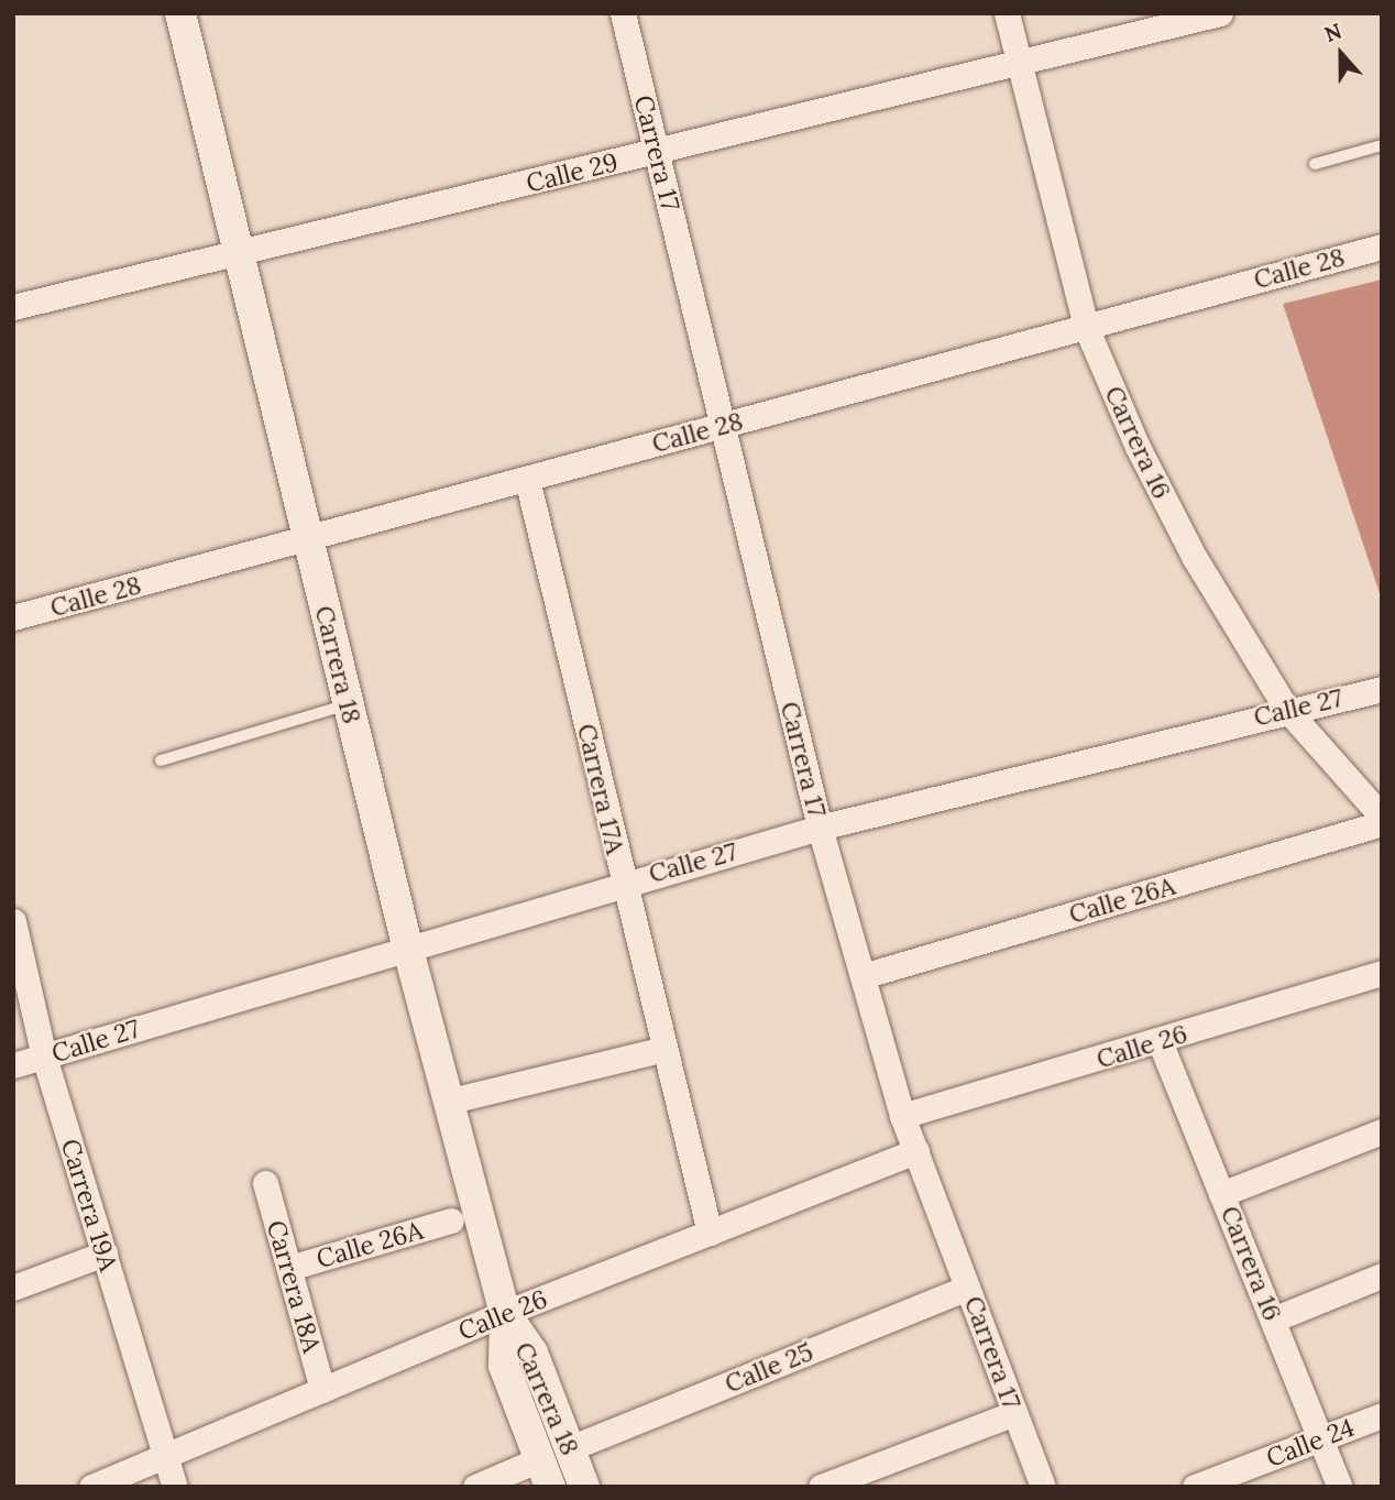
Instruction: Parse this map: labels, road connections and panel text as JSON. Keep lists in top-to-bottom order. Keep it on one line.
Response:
{"streets":{"street":["Carrera 17","Calle 29","Calle 28","Carrera 16","Carrera 18","Calle 27","Carrera 17A","Calle 26A","Calle 26","Carrera 19A","Carrera 18A","Calle 25","Calle 24"]},"crossings":[["Carrera 17","Calle 29"],["Carrera 17","Calle 28"],["Carrera 17","Calle 27"],["Carrera 17","Calle 26A"],["Carrera 17","Calle 26"],["Carrera 17","Calle 25"],["Calle 29","Carrera 16"],["Calle 29","Carrera 18"],["Calle 28","Carrera 16"],["Calle 28","Carrera 18"],["Calle 28","Carrera 17A"],["Carrera 16","Calle 27"],["Carrera 16","Calle 26"],["Carrera 16","Calle 24"],["Carrera 18","Calle 27"],["Carrera 18","Calle 26"],["Carrera 18","Calle 25"],["Calle 27","Carrera 17A"],["Calle 27","Carrera 19A"],["Carrera 17A","Calle 26"],["Calle 26A","Carrera 18A"],["Calle 26","Carrera 19A"],["Calle 26","Carrera 18A"]],"north":"top"}
